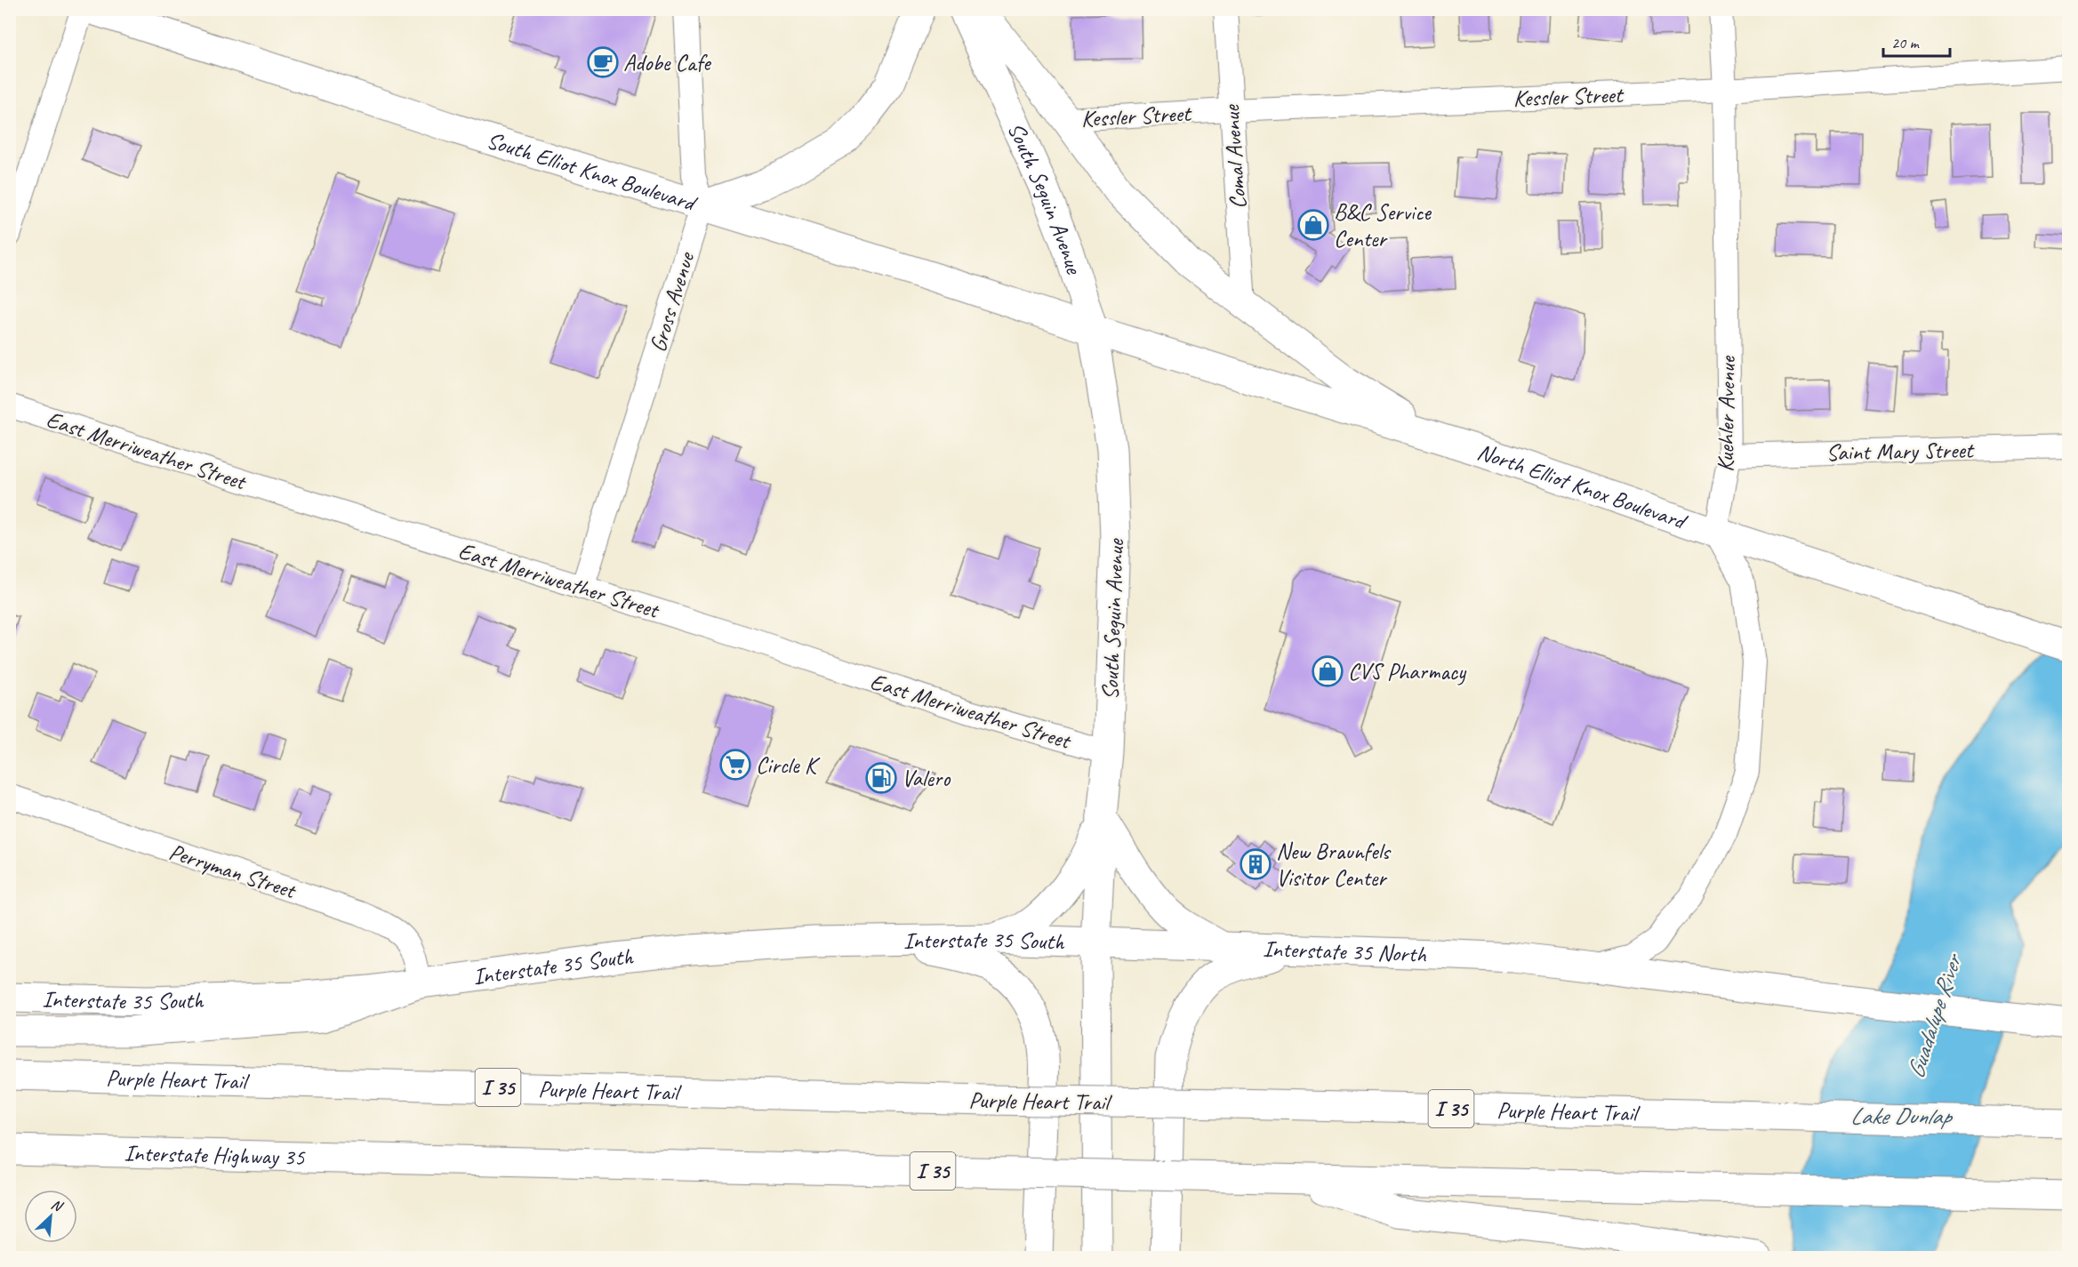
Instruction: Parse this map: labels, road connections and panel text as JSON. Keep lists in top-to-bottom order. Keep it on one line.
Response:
{"streets":{"main road":["South Elliot Knox Boulevard","South Seguin Avenue","North Elliot Knox Boulevard","Interstate 35 South","Interstate 35 North","Purple Heart Trail","I 35","Interstate Highway 35"],"street":["Kessler Street","Comal Avenue","Gross Avenue","Kuehler Avenue","East Merriweather Street","Saint Mary Street","Perryman Street"]},"crossings":[["Kessler Street","Comal Avenue"],["Kessler Street","Kuehler Avenue"],["South Elliot Knox Boulevard","South Seguin Avenue"],["South Elliot Knox Boulevard","Gross Avenue"],["South Elliot Knox Boulevard","North Elliot Knox Boulevard"],["South Seguin Avenue","East Merriweather Street"],["South Seguin Avenue","North Elliot Knox Boulevard"],["South Seguin Avenue","Interstate 35 South"],["South Seguin Avenue","Interstate 35 North"],["Gross Avenue","East Merriweather Street"],["Kuehler Avenue","Saint Mary Street"],["Kuehler Avenue","North Elliot Knox Boulevard"],["Perryman Street","Interstate 35 South"],["Interstate 35 South","Interstate 35 North"],["I 35","Interstate Highway 35"]],"water":["Guadalupe River","Lake Dunlap"],"places":{"cafe":["Adobe Cafe"],"shop":["B&C Service Center","CVS Pharmacy"],"supermarket":["Circle K"],"fuel station":["Valero"],"building":["New Braunfels Visitor Center"]},"scale_bar":"20 m","north":"top right"}
